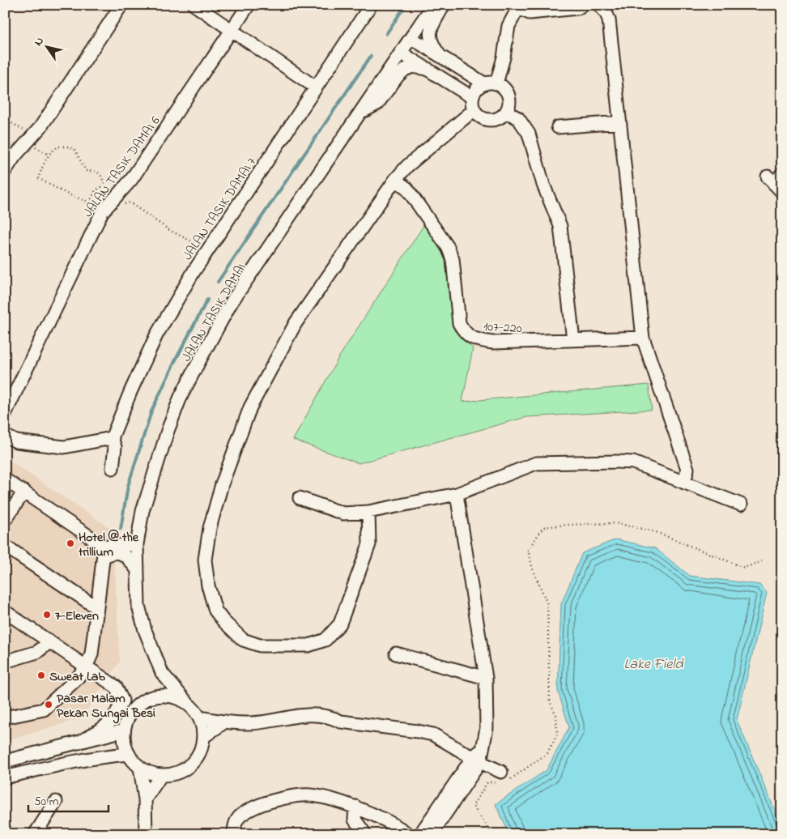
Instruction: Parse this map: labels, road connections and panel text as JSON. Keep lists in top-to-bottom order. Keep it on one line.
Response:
{"streets":{"street":["JALAN TASIK DAMAI 6","JALAN TASIK DAMAI 7","JALAN TASIK DAMAI","107-220"]},"water":["Lake Field"],"places":["Hotel @ the trillium","7-Eleven","Sweat Lab","Pasar Malam Pekan Sungai Besi"],"scale_bar":"50 m","north":"top left"}
